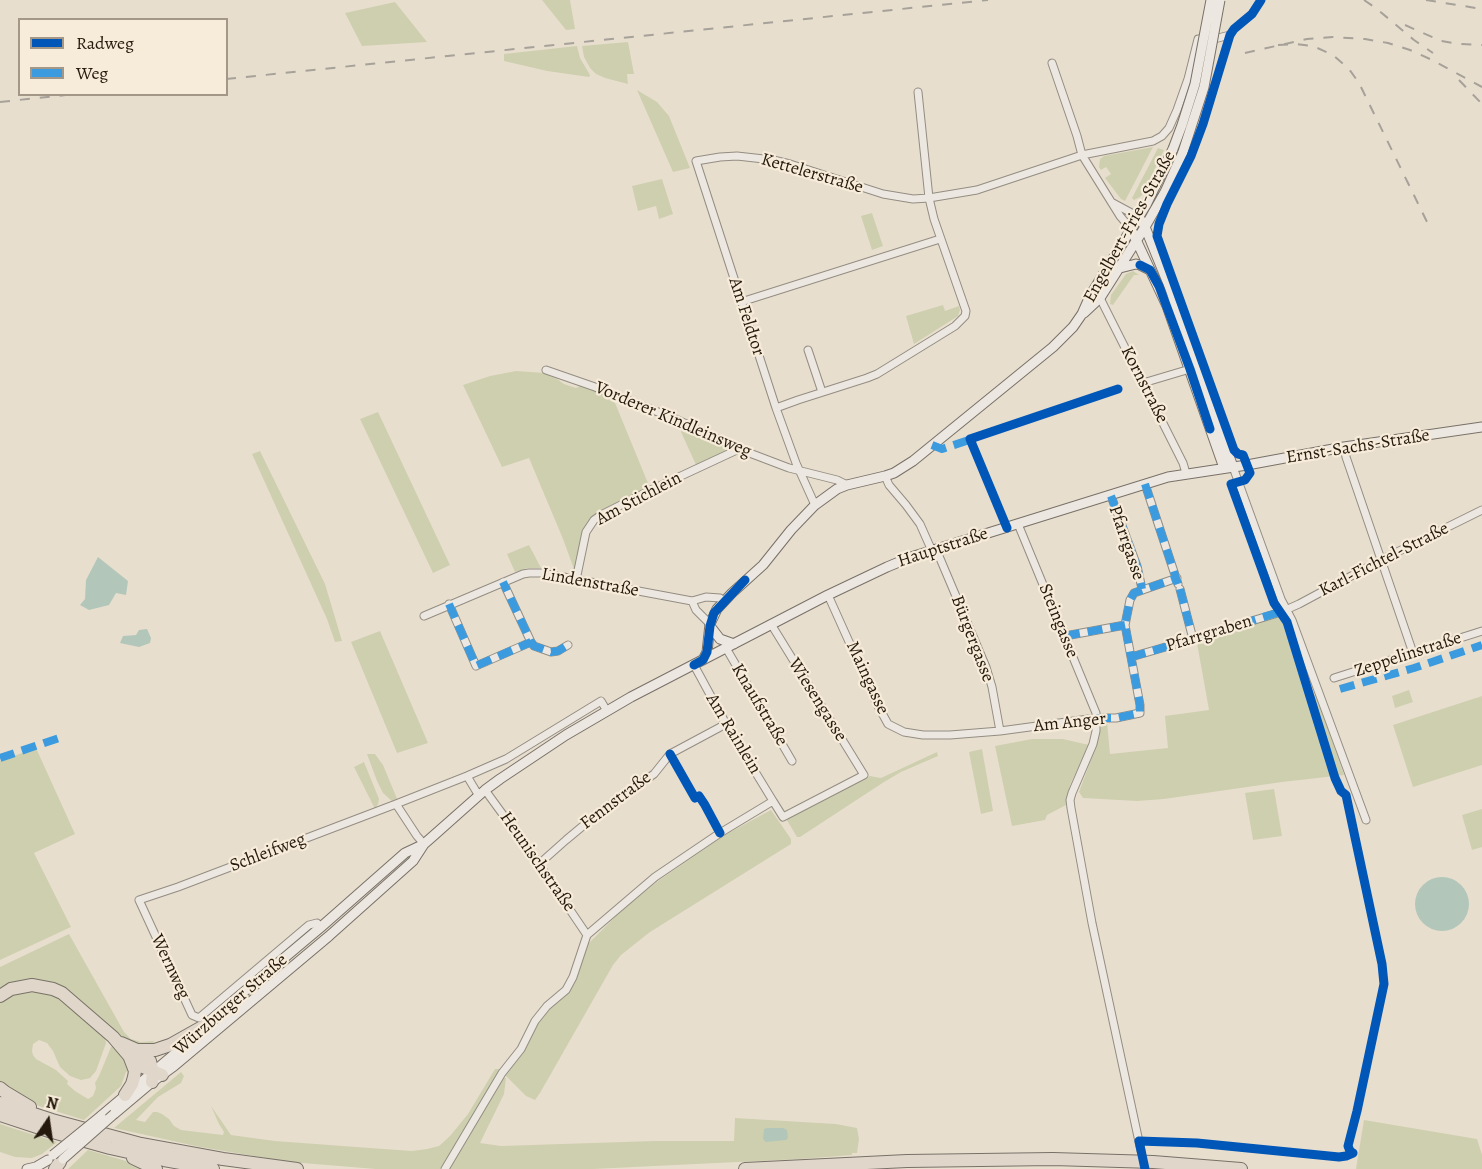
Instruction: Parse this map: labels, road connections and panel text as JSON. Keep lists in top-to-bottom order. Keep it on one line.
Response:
{"streets":{"main road":["Engelbert-Fries-Straße","Ernst-Sachs-Straße","Hauptstraße","Würzburger Straße"],"street":["Kettelerstraße","Am Feldtor","Kornstraße","Vorderer Kindleinsweg","Am Stichlein","Pfarrgasse","Karl-Fichtel-Straße","Lindenstraße","Steingasse","Pfarrgraben","Bürgergasse","Zeppelinstraße","Maingasse","Wiesengasse","Knaufstraße","Am Anger","Am Rainlein","Fennstraße","Schleifweg","Heunischstraße","Wernweg"]},"crossings":[["Kettelerstraße","Am Feldtor"],["Engelbert-Fries-Straße","Kornstraße"],["Am Feldtor","Vorderer Kindleinsweg"],["Kornstraße","Hauptstraße"],["Vorderer Kindleinsweg","Am Stichlein"],["Ernst-Sachs-Straße","Hauptstraße"],["Am Stichlein","Lindenstraße"],["Pfarrgasse","Hauptstraße"],["Hauptstraße","Steingasse"],["Hauptstraße","Bürgergasse"],["Hauptstraße","Maingasse"],["Hauptstraße","Wiesengasse"],["Hauptstraße","Knaufstraße"],["Hauptstraße","Würzburger Straße"],["Karl-Fichtel-Straße","Pfarrgraben"],["Steingasse","Am Anger"],["Pfarrgraben","Am Anger"],["Bürgergasse","Maingasse"],["Bürgergasse","Am Anger"],["Maingasse","Am Anger"],["Wiesengasse","Am Rainlein"],["Am Rainlein","Fennstraße"],["Am Rainlein","Würzburger Straße"],["Fennstraße","Heunischstraße"],["Schleifweg","Wernweg"],["Heunischstraße","Würzburger Straße"],["Wernweg","Würzburger Straße"]],"legend":["Radweg","Weg"],"north":"top"}
